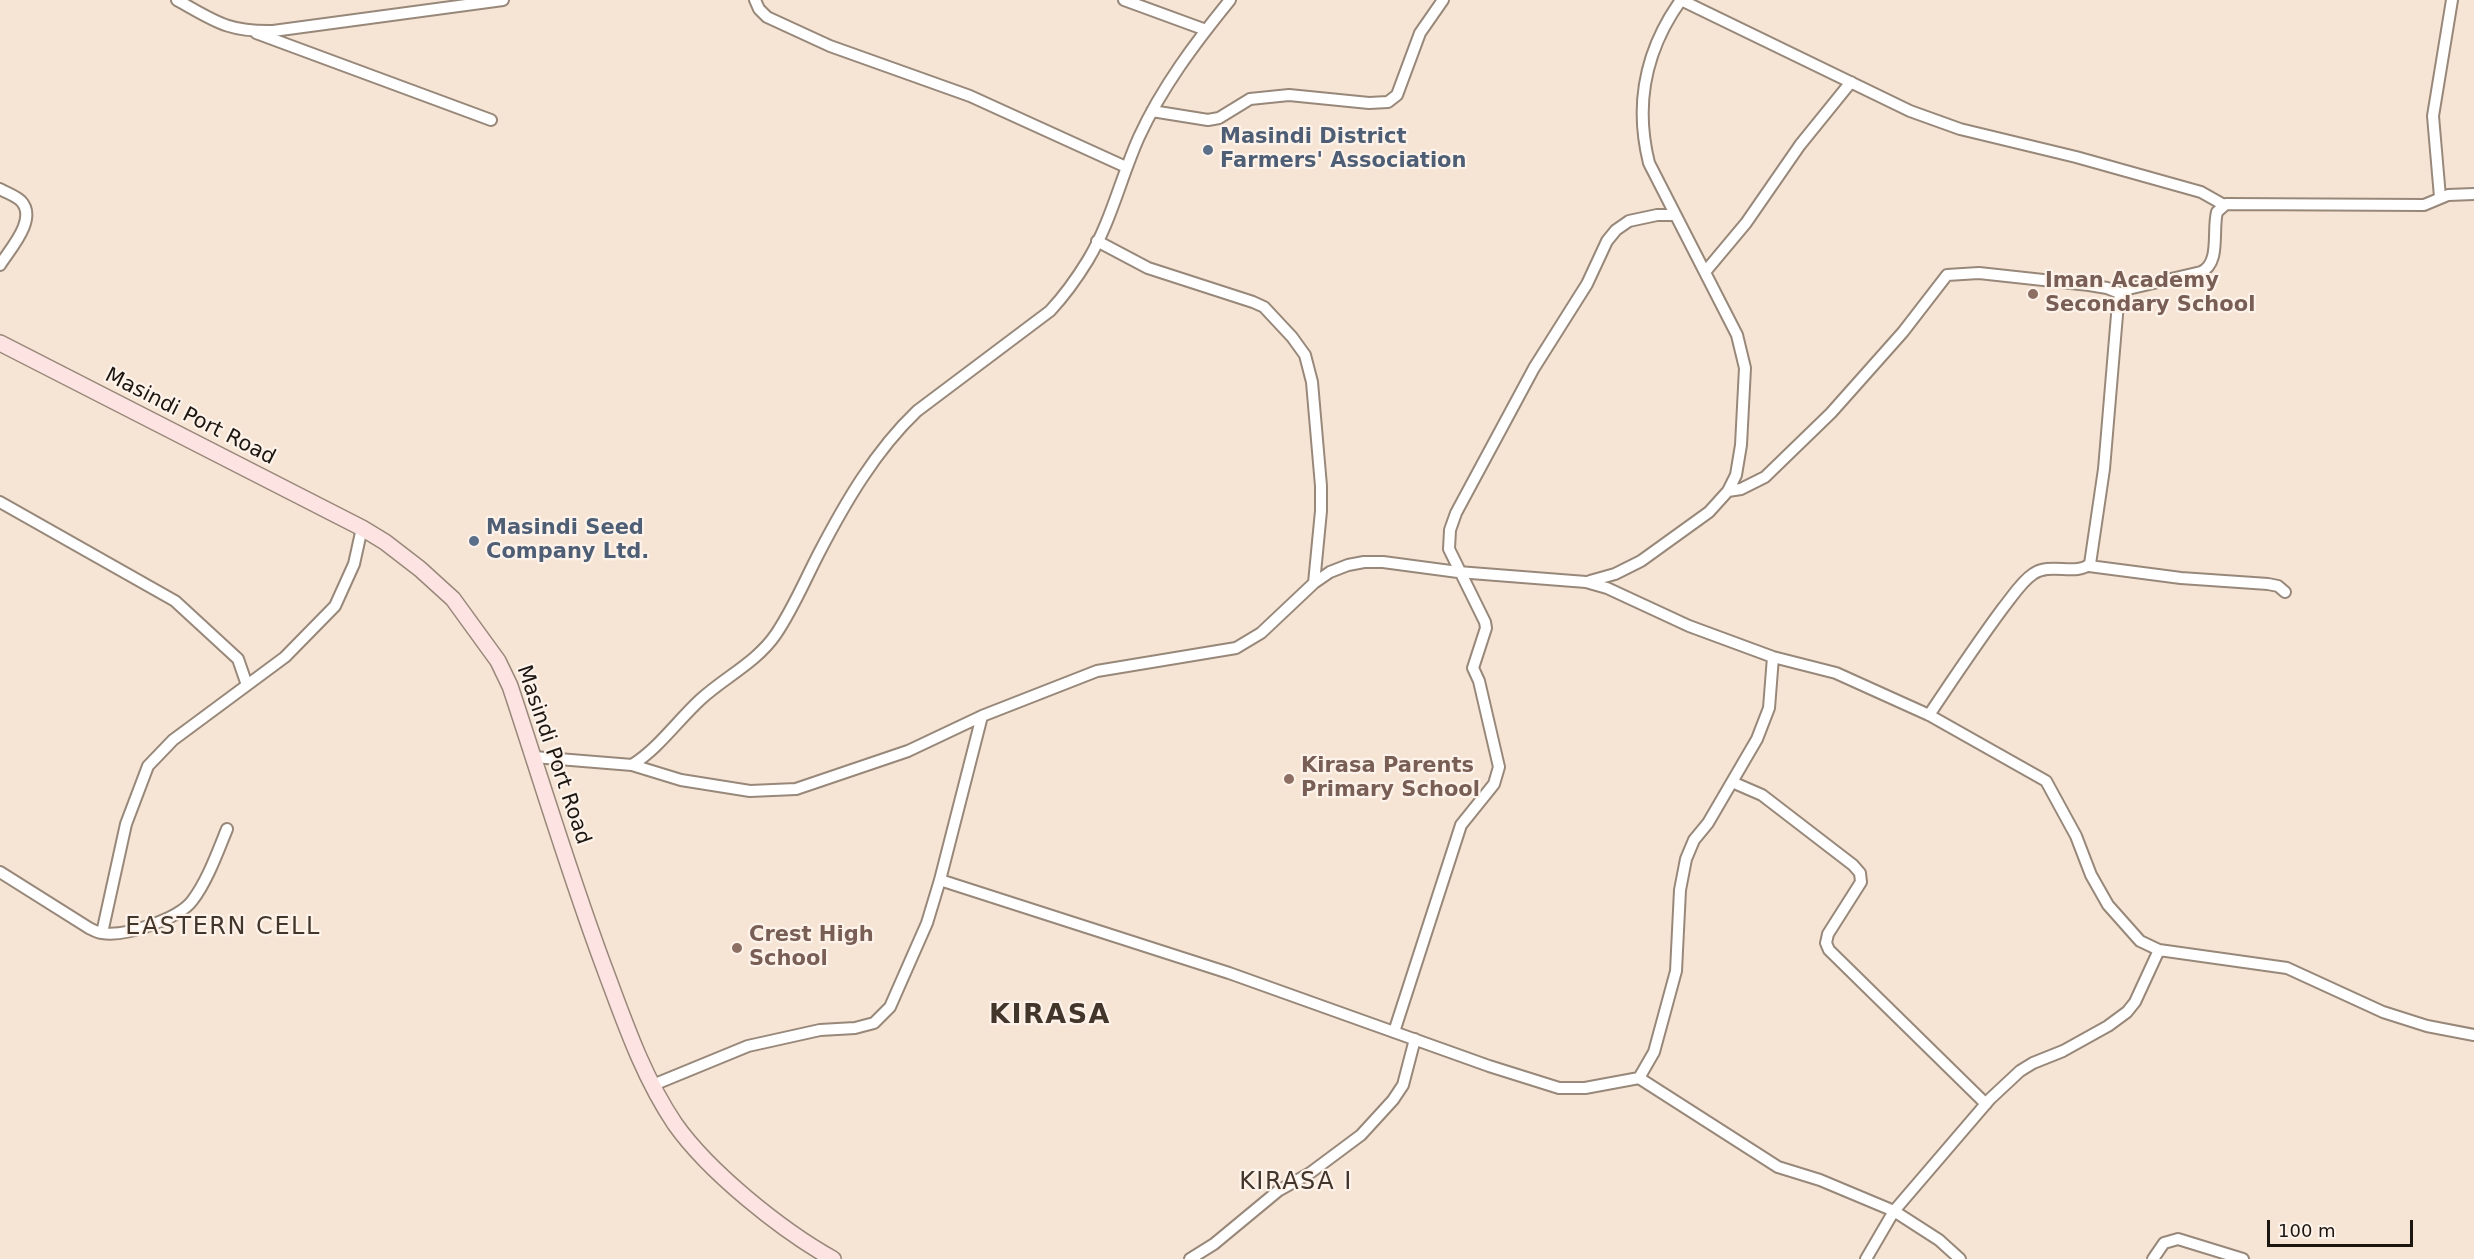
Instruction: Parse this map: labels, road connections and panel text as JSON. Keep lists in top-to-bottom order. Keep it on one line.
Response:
{"streets":{"main road":["Masindi Port Road"]},"districts":["EASTERN CELL","KIRASA","KIRASA I"],"places":["Masindi District Farmers' Association","Iman Academy Secondary School","Masindi Seed Company Ltd.","Kirasa Parents Primary School","Crest High School"],"scale_bar":"100 m"}
